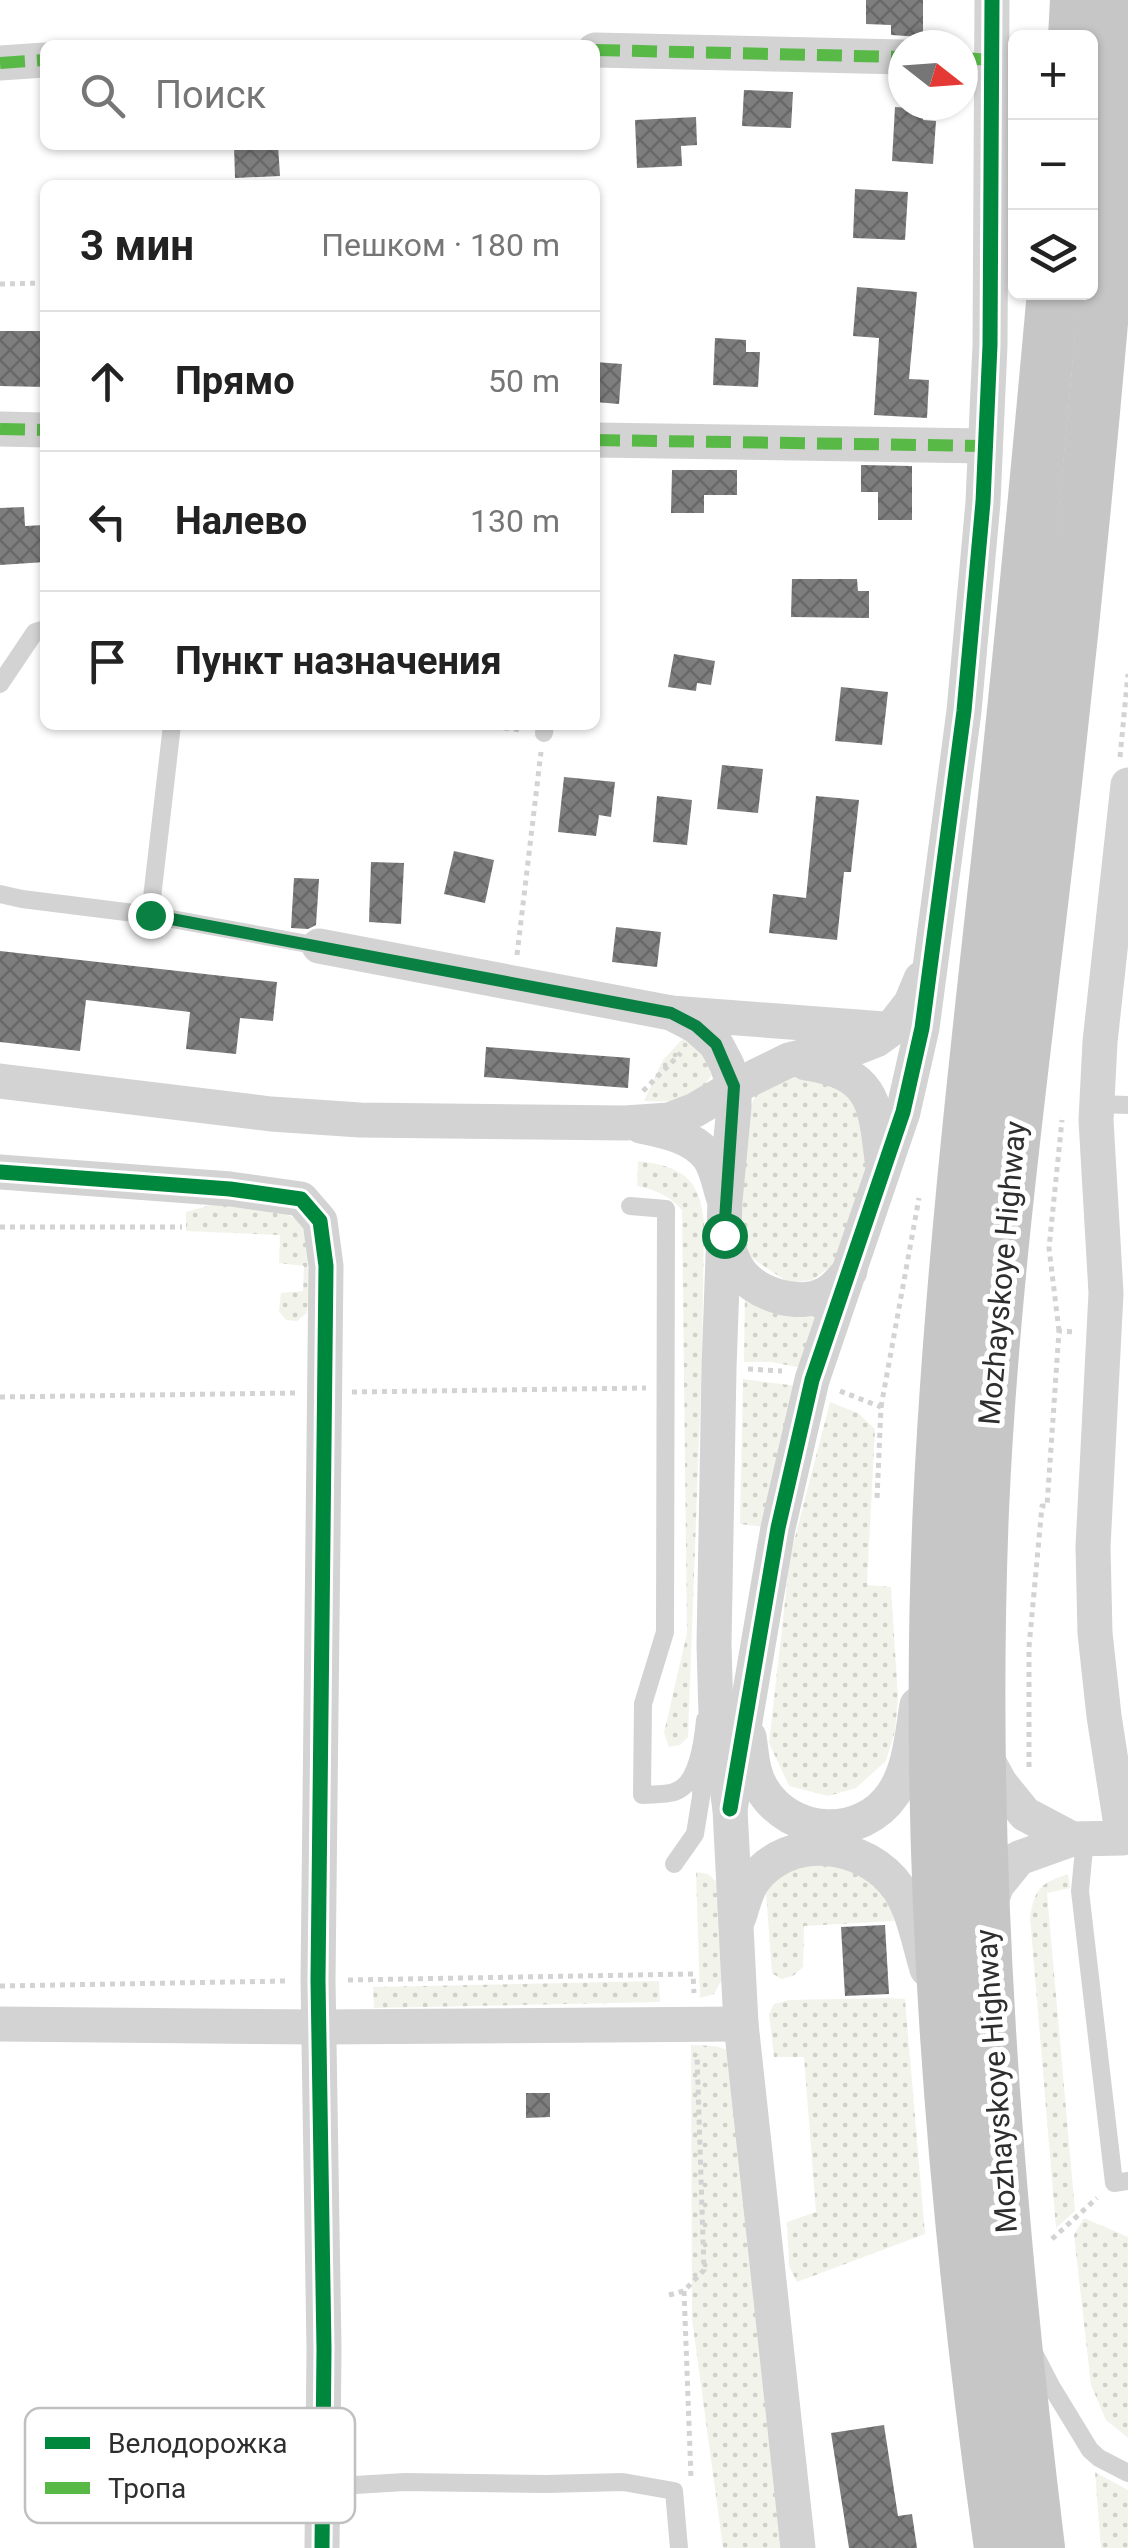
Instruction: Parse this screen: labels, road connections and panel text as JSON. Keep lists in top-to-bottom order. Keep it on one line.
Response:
{"streets":{"main road":["Mozhayskoye Highway"]},"legend":["Велодорожка","Тропа"],"north":"right","page":{"map_buttons":["+","−"],"search":"Поиск","heading":["3 мин","Пешком · 180 m"],"list":[["Прямо","50 m"],["Налево","130 m"],"Пункт назначения"]}}
